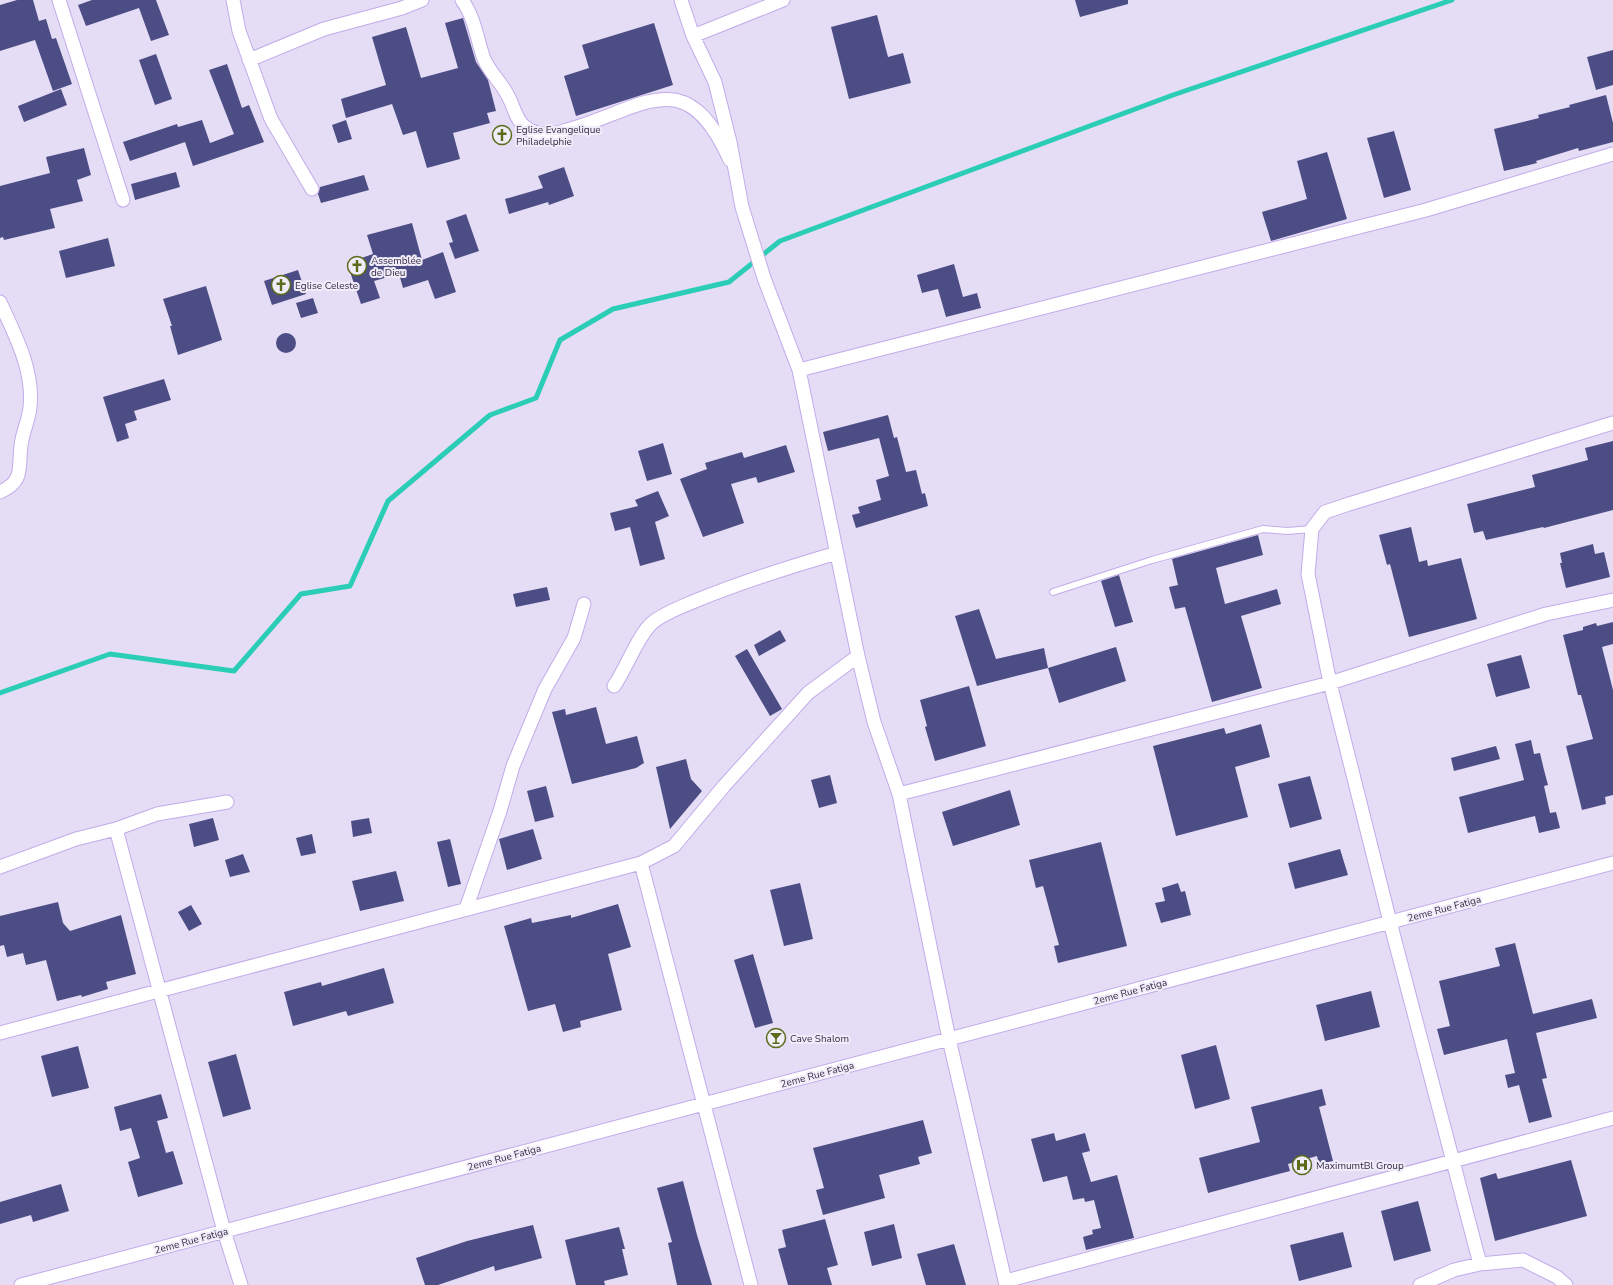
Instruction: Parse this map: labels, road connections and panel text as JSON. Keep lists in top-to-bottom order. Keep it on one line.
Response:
{"streets":{"street":["2eme Rue Fatiga"]},"places":{"church":["Eglise Evangelique Philadelphie","Assemblée de Dieu","Eglise Celeste"],"bar":["Cave Shalom"],"hospital":["MaximumtBl Group"]}}
